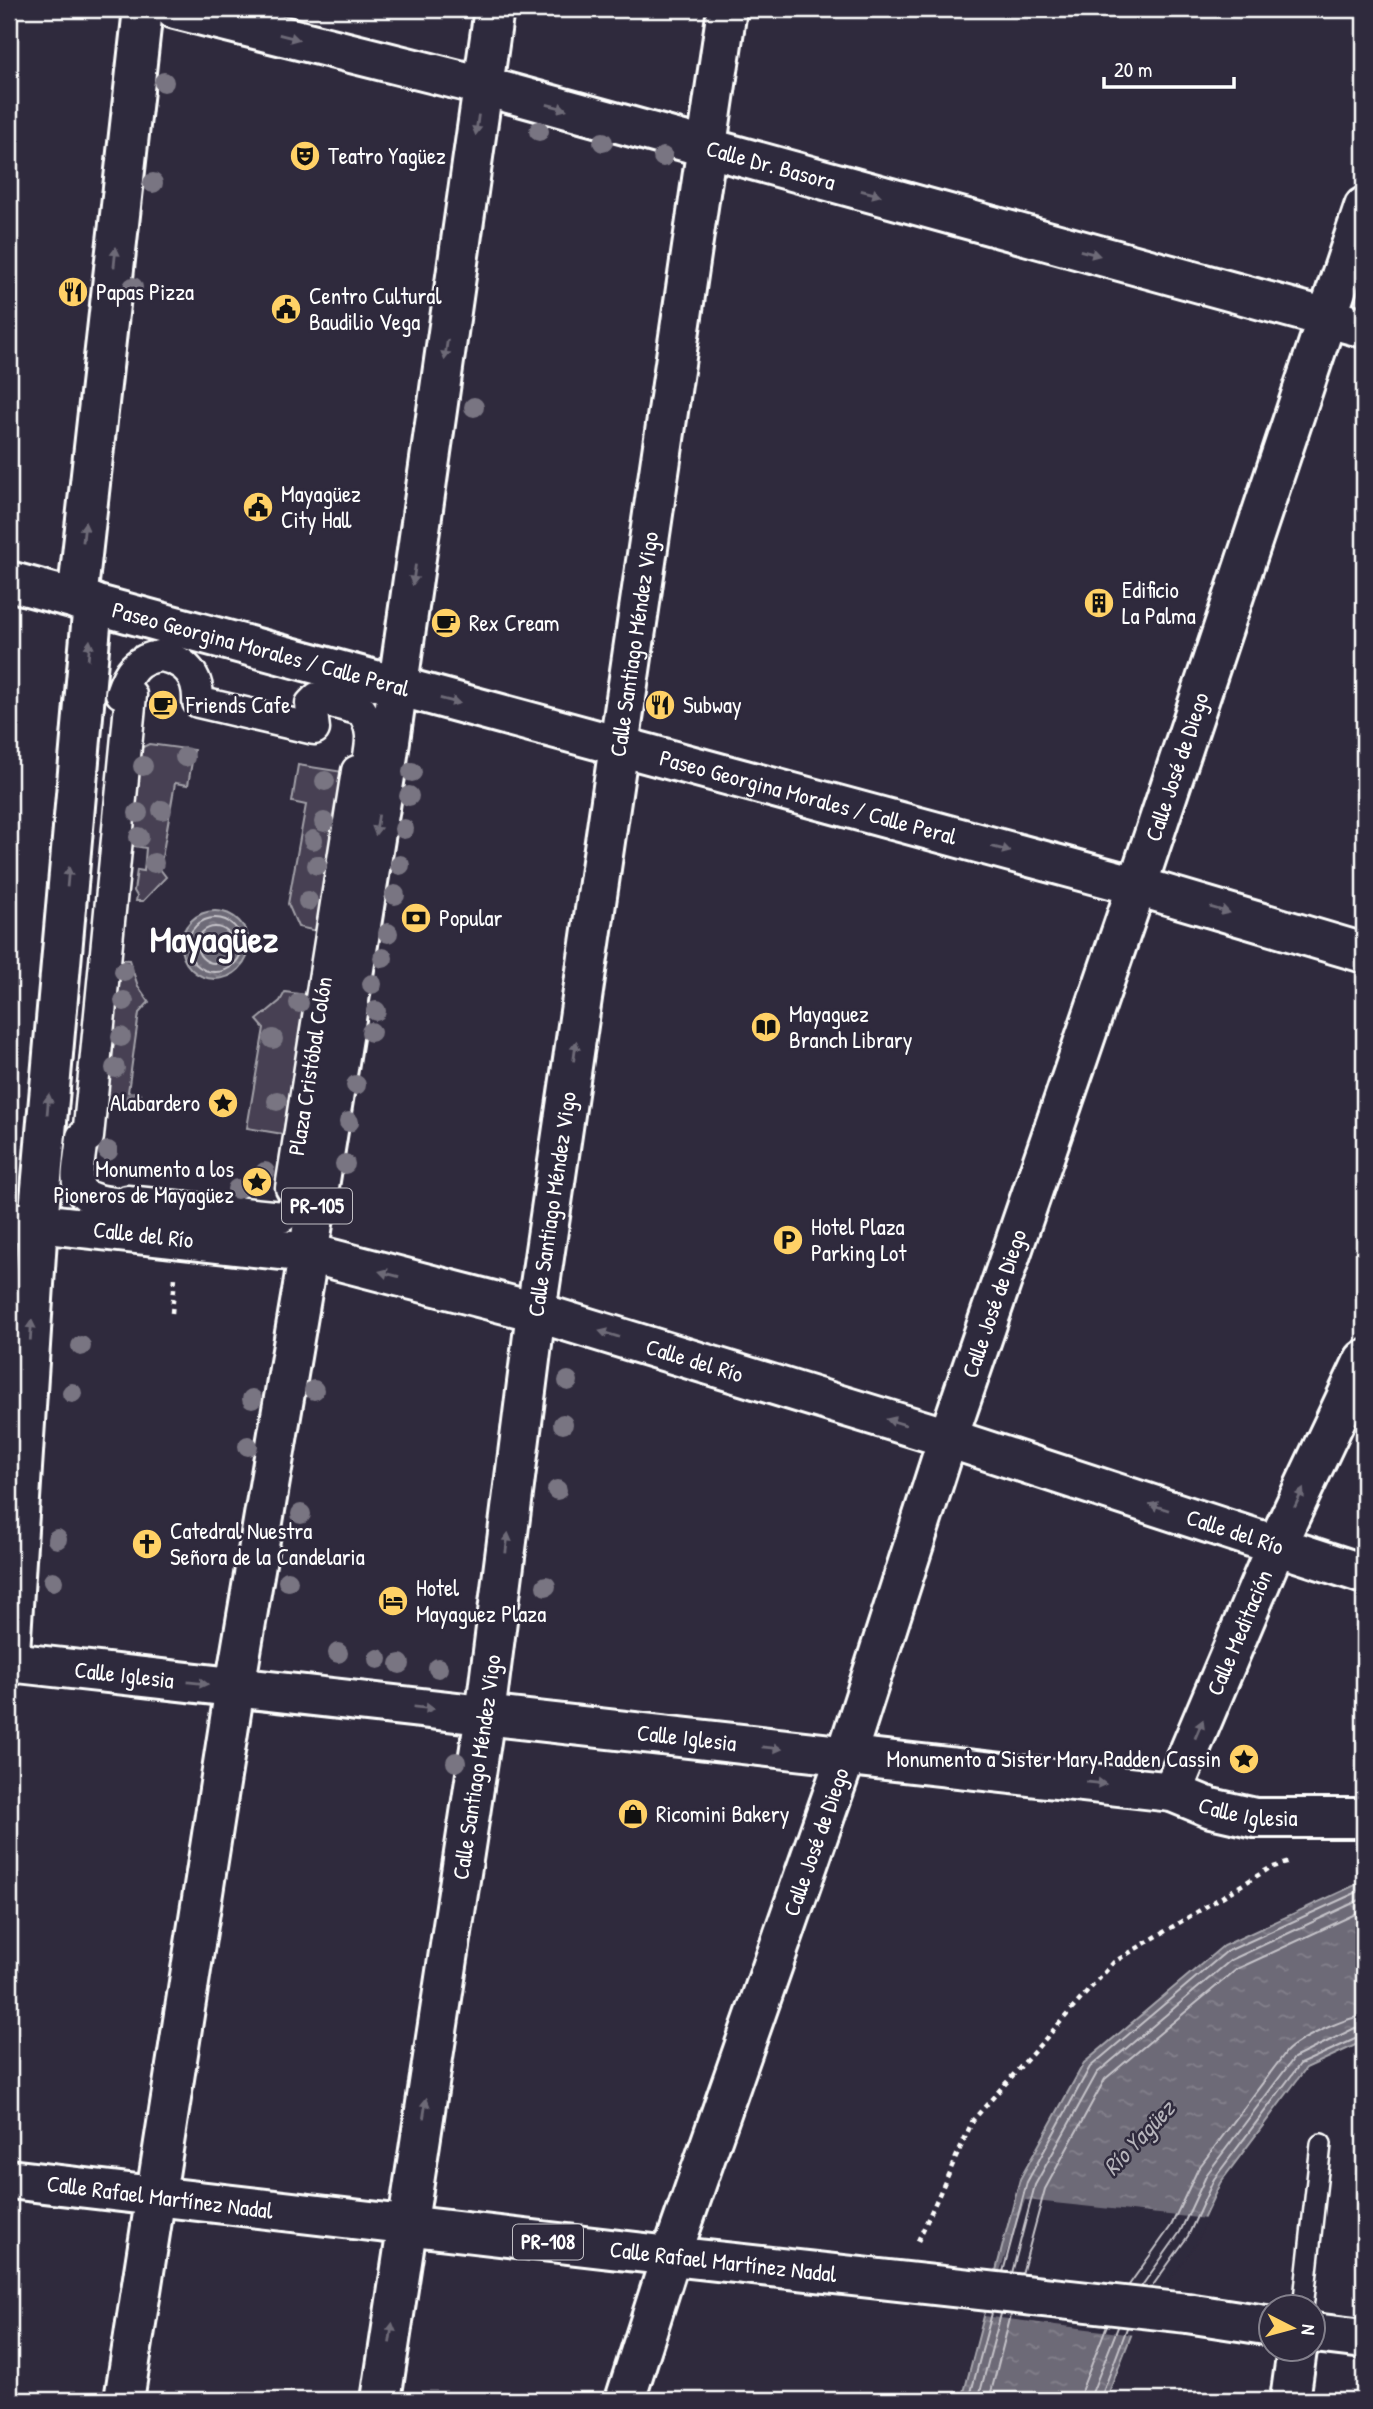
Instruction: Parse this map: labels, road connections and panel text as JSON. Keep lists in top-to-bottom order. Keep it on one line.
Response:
{"streets":{"street":["Calle Dr. Basora","Calle Santiago Méndez Vigo","Paseo Georgina Morales / Calle Peral","Calle José de Diego","Plaza Cristóbal Colón","PR-105","Calle del Río","Calle Meditación","Calle Iglesia","Calle Rafael Martínez Nadal","PR-108"]},"crossings":[["Calle Dr. Basora","Calle Santiago Méndez Vigo"],["Calle Dr. Basora","Calle José de Diego"],["Calle Dr. Basora","PR-105"],["Calle Santiago Méndez Vigo","Paseo Georgina Morales / Calle Peral"],["Calle Santiago Méndez Vigo","Calle del Río"],["Calle Santiago Méndez Vigo","Calle Iglesia"],["Calle Santiago Méndez Vigo","Calle Rafael Martínez Nadal"],["Paseo Georgina Morales / Calle Peral","Calle José de Diego"],["Paseo Georgina Morales / Calle Peral","PR-105"],["Calle José de Diego","Calle del Río"],["Calle José de Diego","Calle Iglesia"],["Calle José de Diego","Calle Rafael Martínez Nadal"],["PR-105","Calle del Río"],["PR-105","Calle Iglesia"],["PR-105","Calle Rafael Martínez Nadal"],["Calle del Río","Calle Meditación"],["Calle Meditación","Calle Iglesia"]],"one_way":["Calle Dr. Basora","Paseo Georgina Morales / Calle Peral","Calle del Río","Calle Meditación","Calle Iglesia"],"districts":["Mayagüez"],"water":["Río Yagüez"],"places":{"theatre":["Teatro Yagüez"],"restaurant":["Papas Pizza","Subway"],"public building":["Centro Cultural Baudilio Vega","Mayagüez City Hall"],"building":["Edificio La Palma"],"cafe":["Rex Cream","Friends Cafe"],"bank":["Popular"],"library":["Mayaguez Branch Library"],"place":["Alabardero","Monumento a los Pioneros de Mayagüez","Monumento a Sister Mary Padden Cassin"],"parking":["Hotel Plaza Parking Lot"],"church":["Catedral Nuestra Señora de la Candelaria"],"hotel":["Hotel Mayaguez Plaza"],"shop":["Ricomini Bakery"]},"scale_bar":"20 m","north":"right"}
